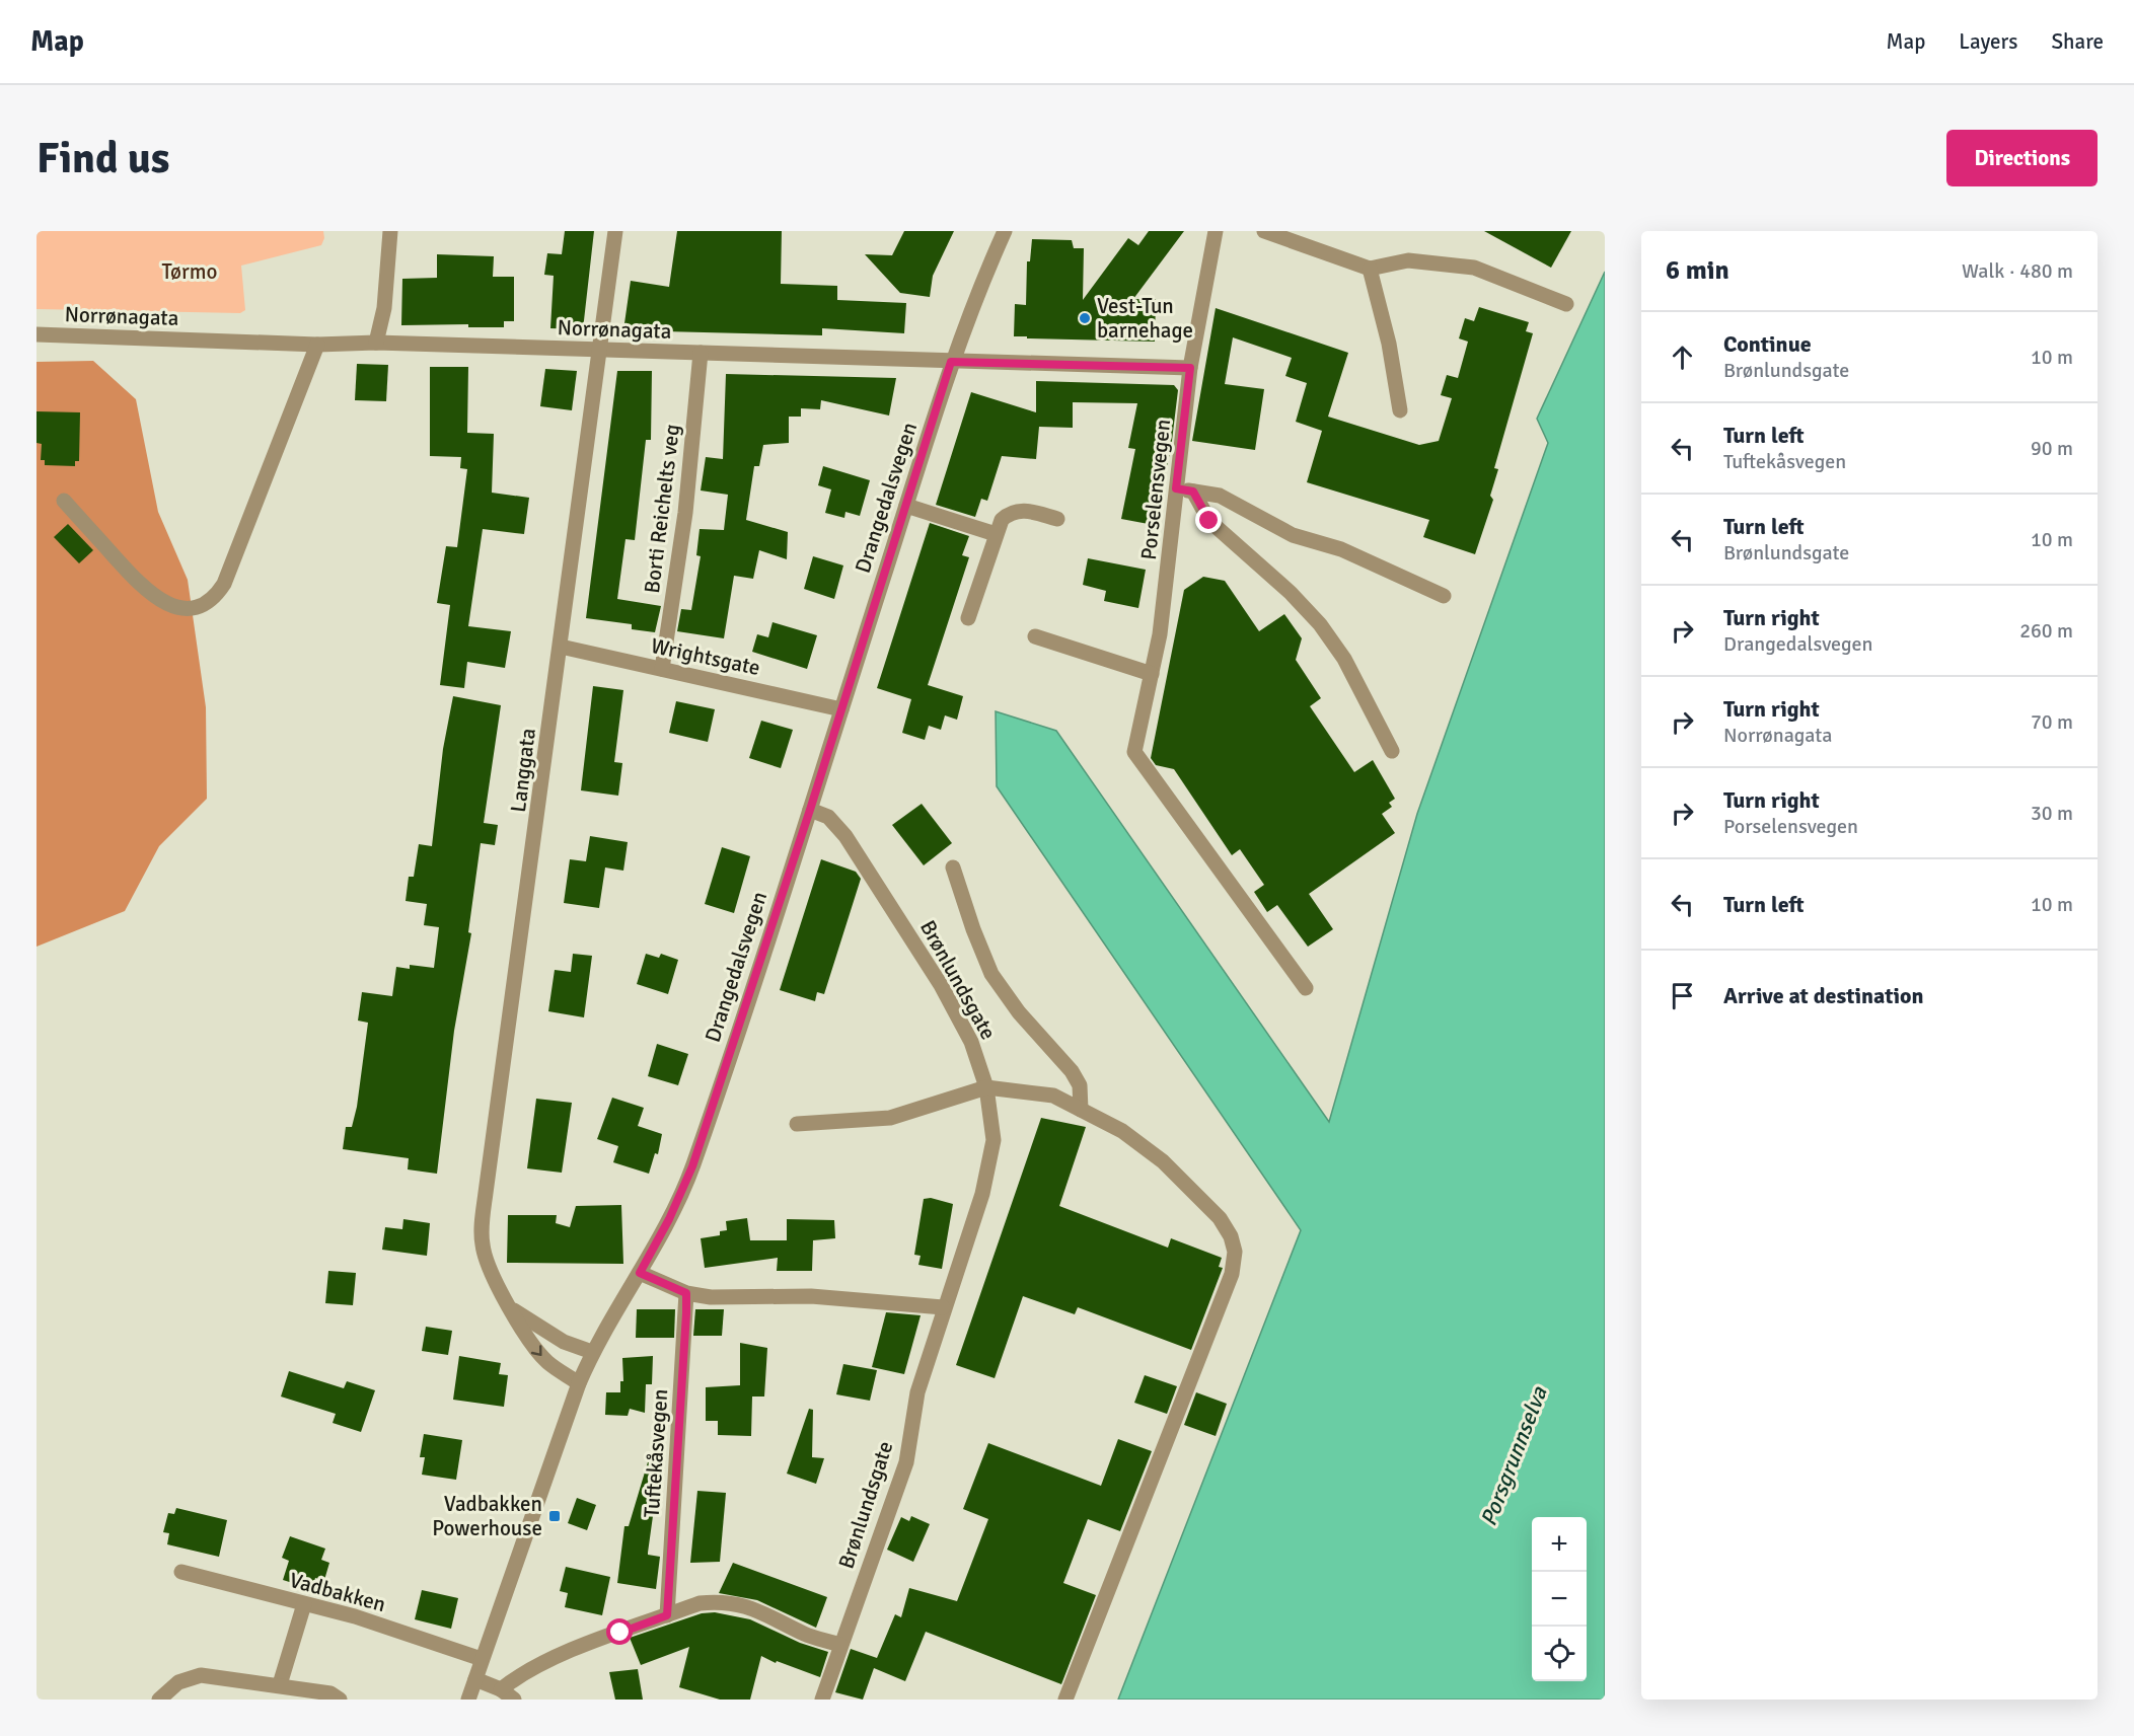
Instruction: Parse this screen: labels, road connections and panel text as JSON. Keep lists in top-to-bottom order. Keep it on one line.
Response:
{"streets":{"street":["Norrønagata","Porselensvegen","Drangedalsvegen","Borti Reichelts veg","Wrightsgate","Langgata","Brønlundsgate","Tuftekåsvegen","Vadbakken"]},"crossings":[["Norrønagata","Porselensvegen"],["Norrønagata","Drangedalsvegen"],["Norrønagata","Borti Reichelts veg"],["Norrønagata","Langgata"],["Drangedalsvegen","Wrightsgate"],["Drangedalsvegen","Langgata"],["Drangedalsvegen","Brønlundsgate"],["Drangedalsvegen","Vadbakken"],["Borti Reichelts veg","Wrightsgate"],["Wrightsgate","Langgata"]],"water":["Porsgrunnselva"],"parks":["Tørmo"],"places":{"other":["Vest-Tun barnehage"],"transit":["Vadbakken Powerhouse"]},"page":{"header":"Map","nav":["Map","Layers","Share"],"buttons":"Directions","title":"Find us","heading":["6 min","Walk · 480 m"],"list":[["Continue","Brønlundsgate","10 m"],["Turn left","Tuftekåsvegen","90 m"],["Turn left","Brønlundsgate","10 m"],["Turn right","Drangedalsvegen","260 m"],["Turn right","Norrønagata","70 m"],["Turn right","Porselensvegen","30 m"],["Turn left","10 m"],"Arrive at destination"],"map_buttons":["+","−"]}}
